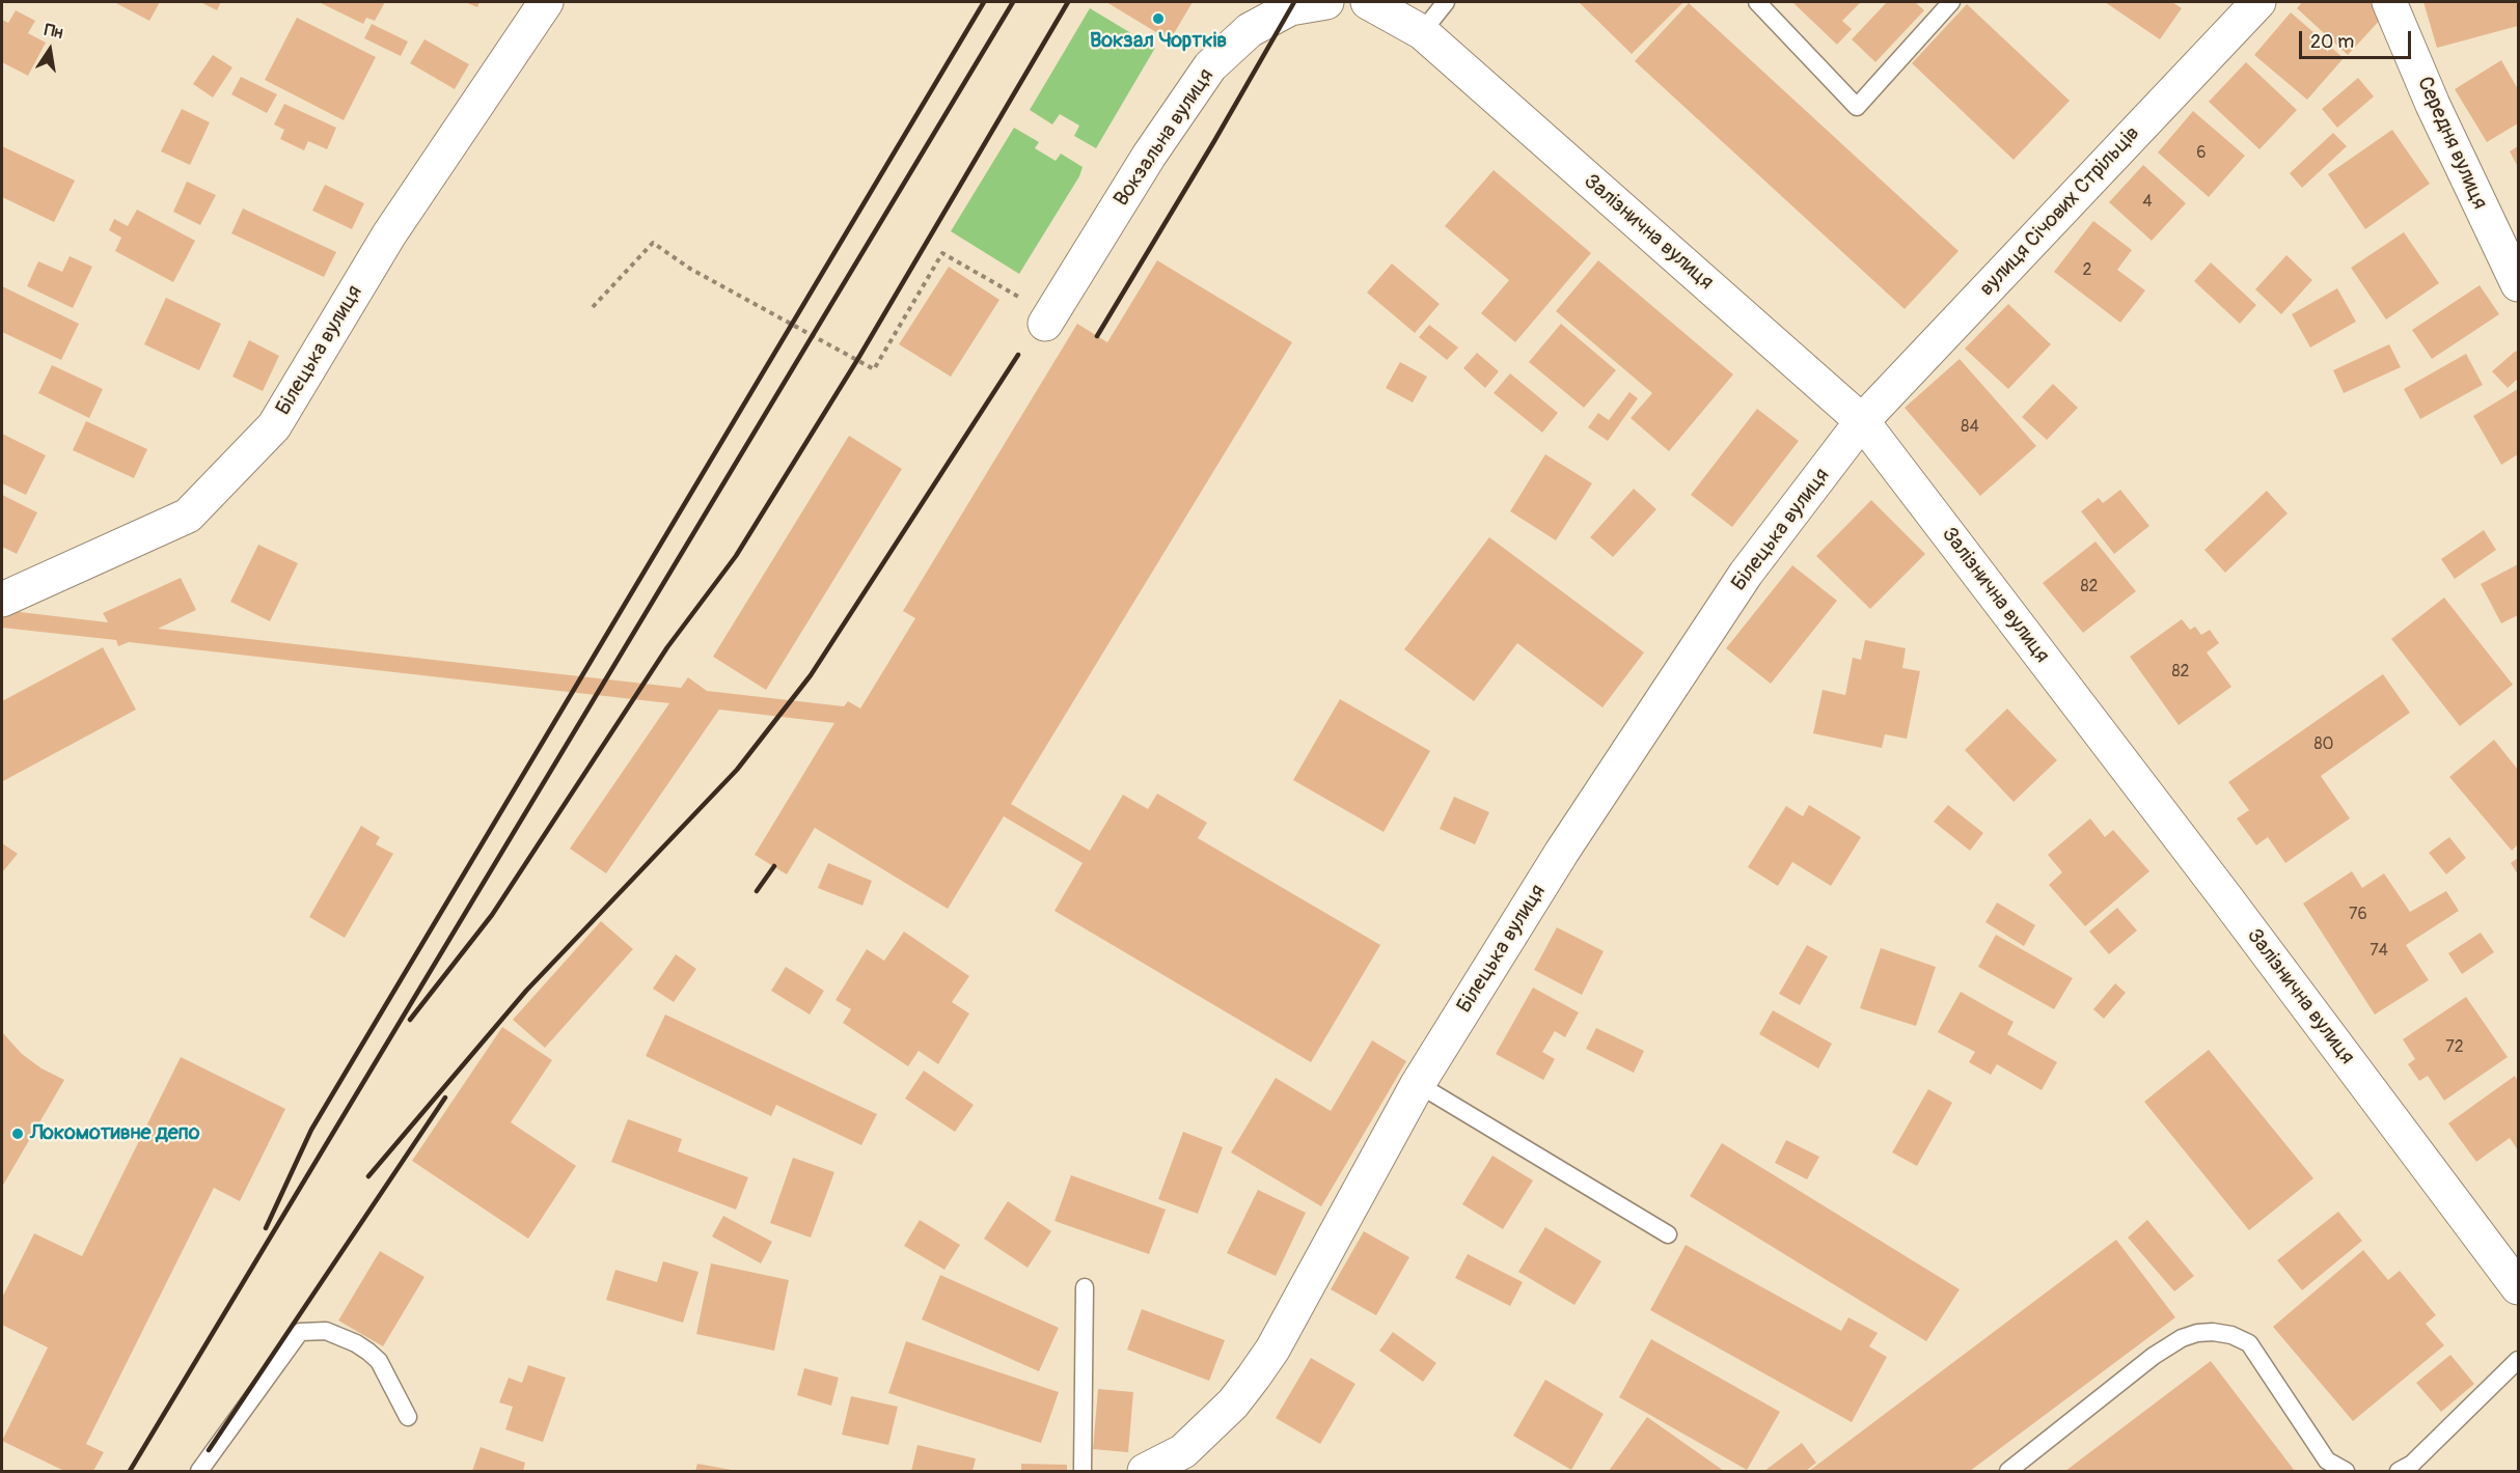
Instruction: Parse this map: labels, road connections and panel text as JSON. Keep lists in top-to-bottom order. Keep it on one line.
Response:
{"streets":{"street":["Вокзальна вулиця","Середня вулиця","вулиця Січових Стрільців","Залізнична вулиця","Білецька вулиця"]},"crossings":[["вулиця Січових Стрільців","Залізнична вулиця"],["вулиця Січових Стрільців","Білецька вулиця"],["Залізнична вулиця","Білецька вулиця"]],"places":["Вокзал Чортків","Локомотивне депо"],"house_numbers":["6","4","2","84","82","82","80","76","74","72"],"scale_bar":"20 m","north":"top"}
